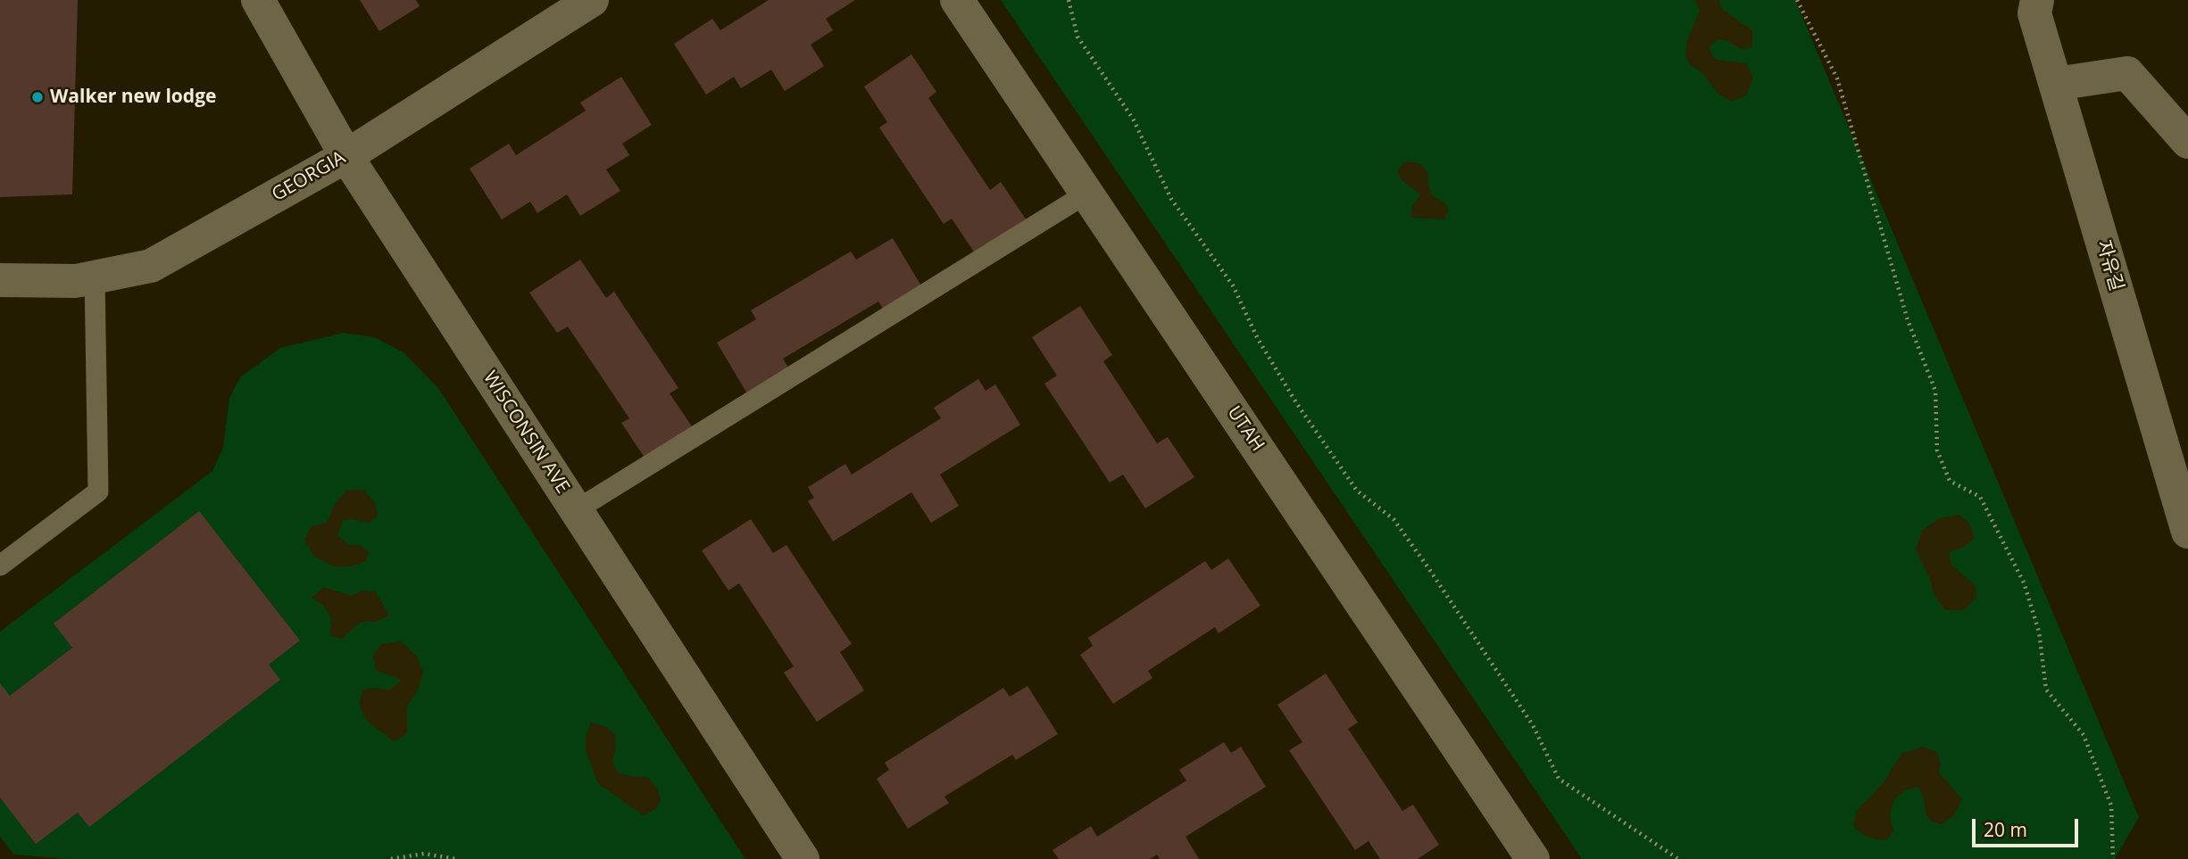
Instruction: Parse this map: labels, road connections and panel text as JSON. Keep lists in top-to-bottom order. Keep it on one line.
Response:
{"streets":{"street":["GEORGIA","자유길","UTAH","WISCONSIN AVE"]},"crossings":[["GEORGIA","WISCONSIN AVE"]],"places":["Walker new lodge"],"scale_bar":"20 m"}
